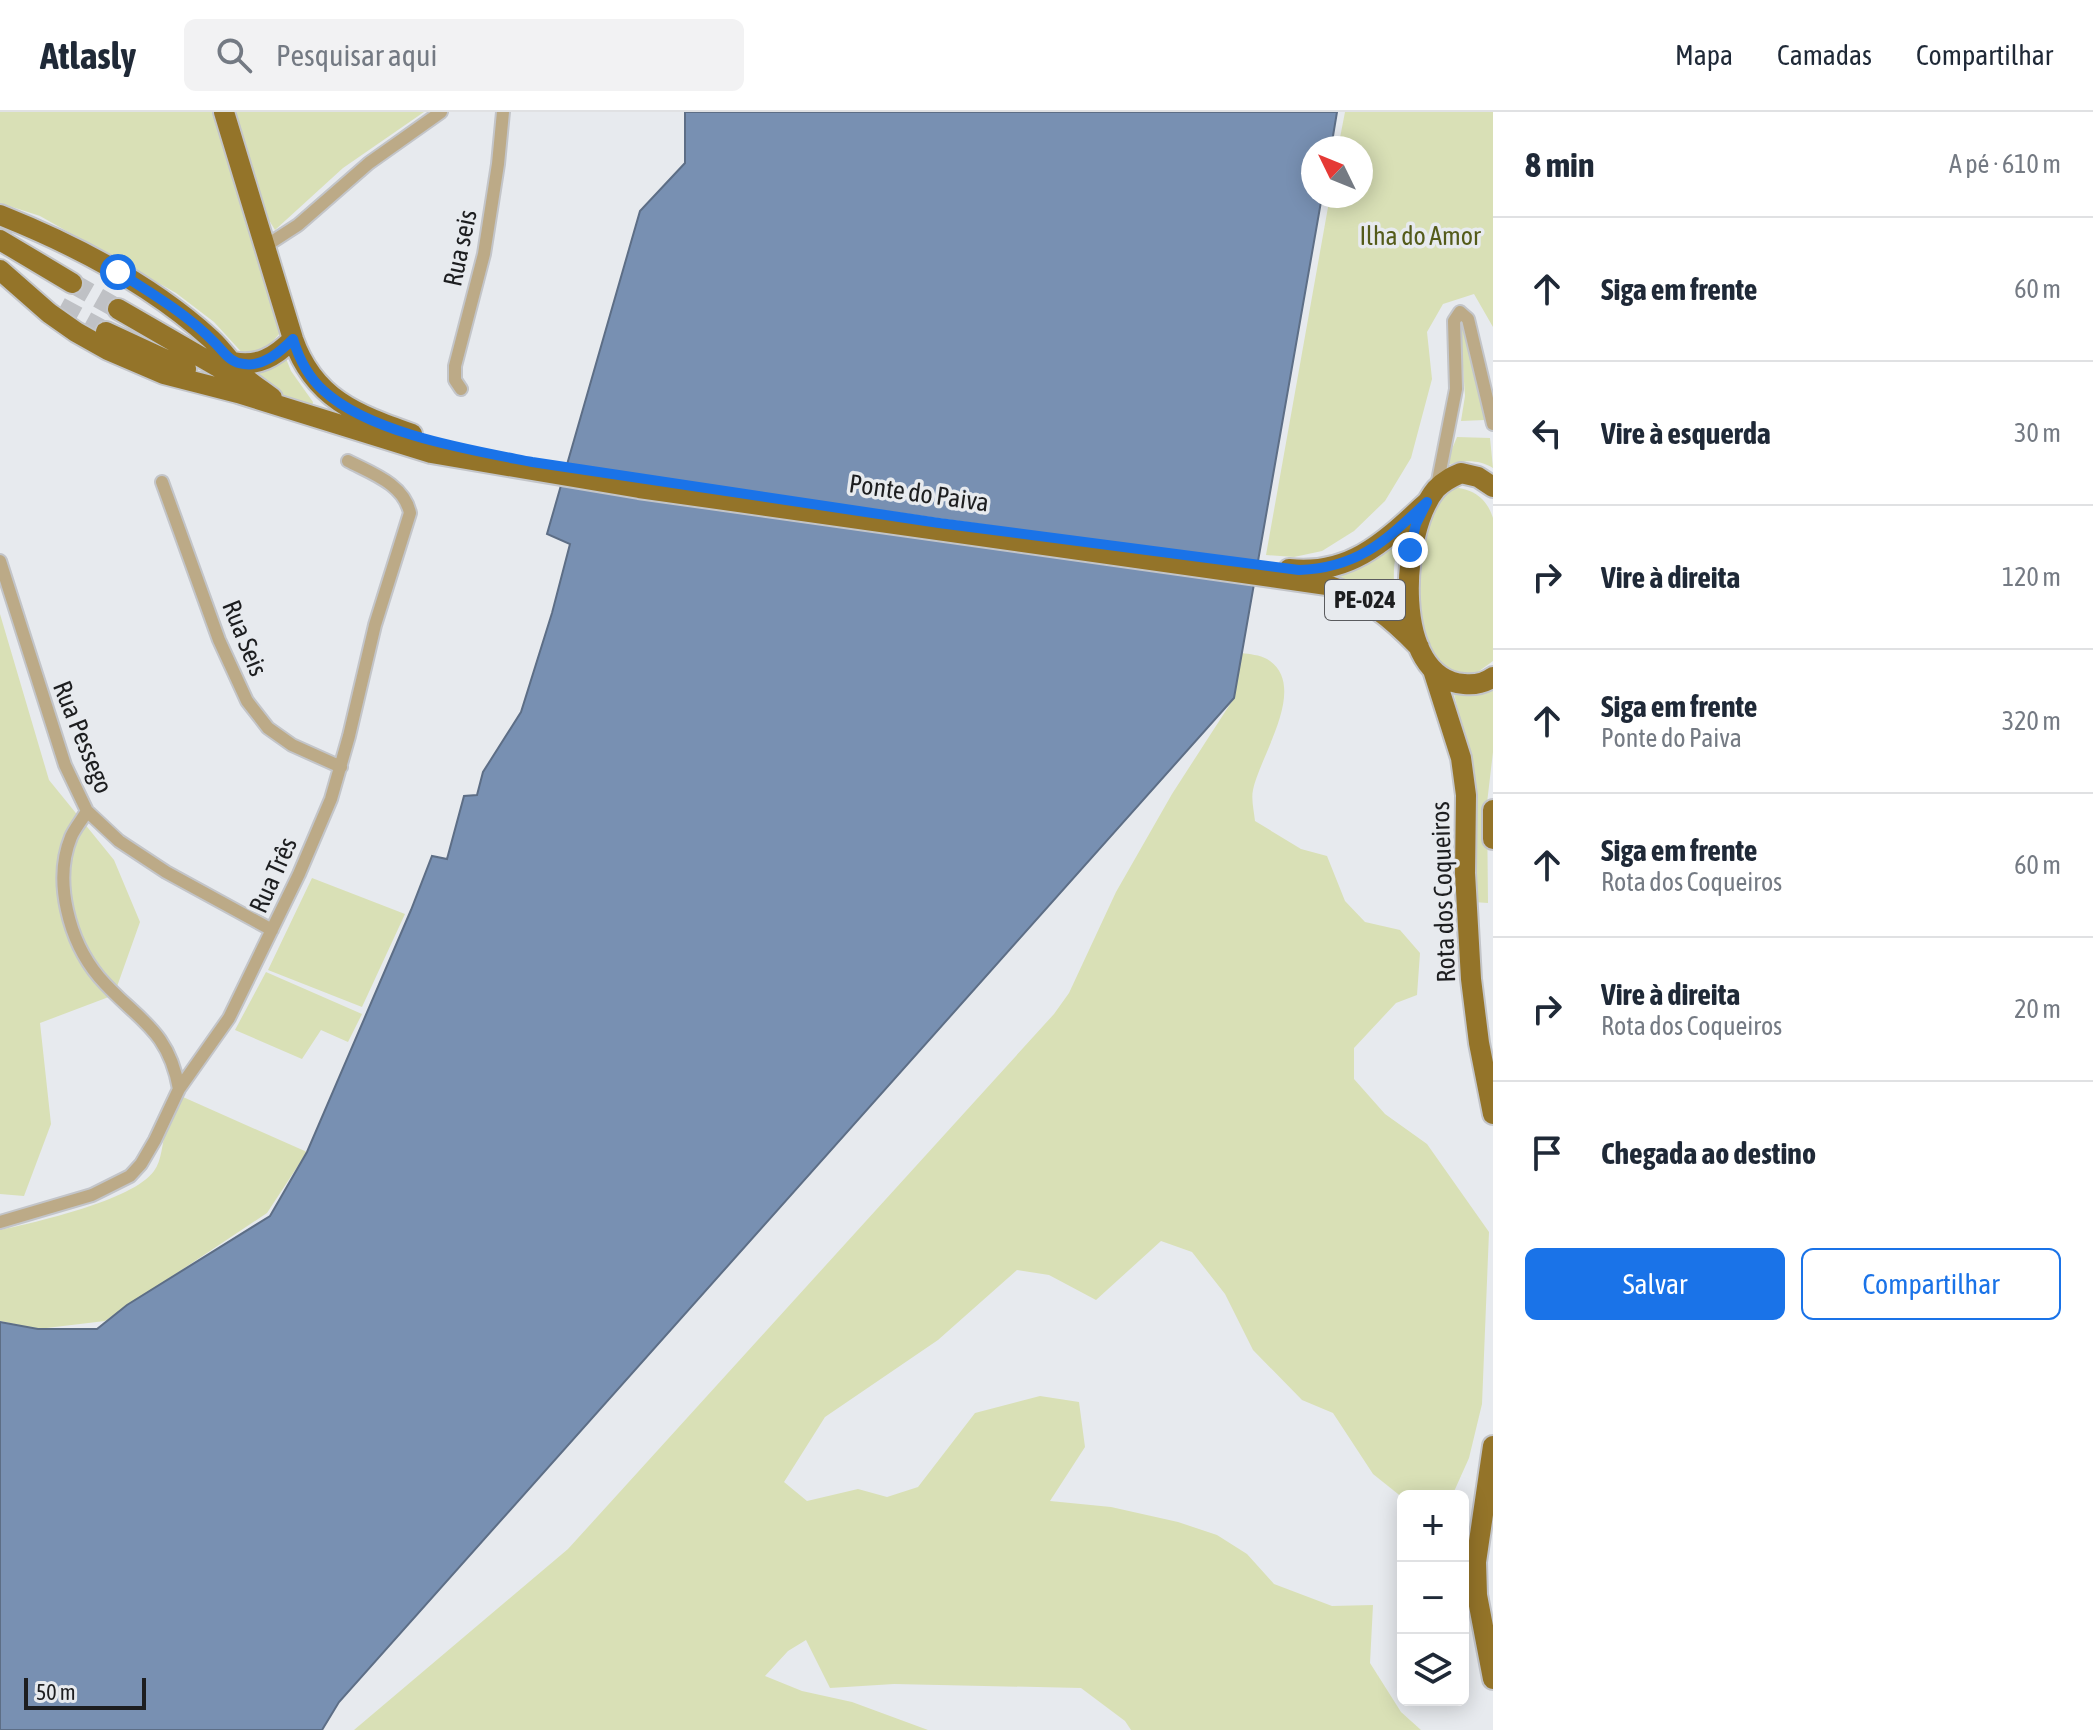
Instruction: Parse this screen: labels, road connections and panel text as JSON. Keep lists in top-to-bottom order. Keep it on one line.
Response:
{"streets":{"main road":["Ponte do Paiva","PE-024","Rota dos Coqueiros"],"street":["Rua seis","Rua Seis","Rua Pessego","Rua Três"]},"crossings":[["Ponte do Paiva","PE-024"],["Ponte do Paiva","Rota dos Coqueiros"],["PE-024","Rota dos Coqueiros"],["Rua Seis","Rua Três"],["Rua Pessego","Rua Três"]],"parks":["Ilha do Amor"],"scale_bar":"50 m","north":"top left","page":{"header":"Atlasly","search":"Pesquisar aqui","nav":["Mapa","Camadas","Compartilhar"],"heading":["8 min","A pé · 610 m"],"list":[["Siga em frente","60 m"],["Vire à esquerda","30 m"],["Vire à direita","120 m"],["Siga em frente","Ponte do Paiva","320 m"],["Siga em frente","Rota dos Coqueiros","60 m"],["Vire à direita","Rota dos Coqueiros","20 m"],"Chegada ao destino"],"buttons":["Salvar","Compartilhar"],"map_buttons":["+","−"],"scale":"50 m"}}
